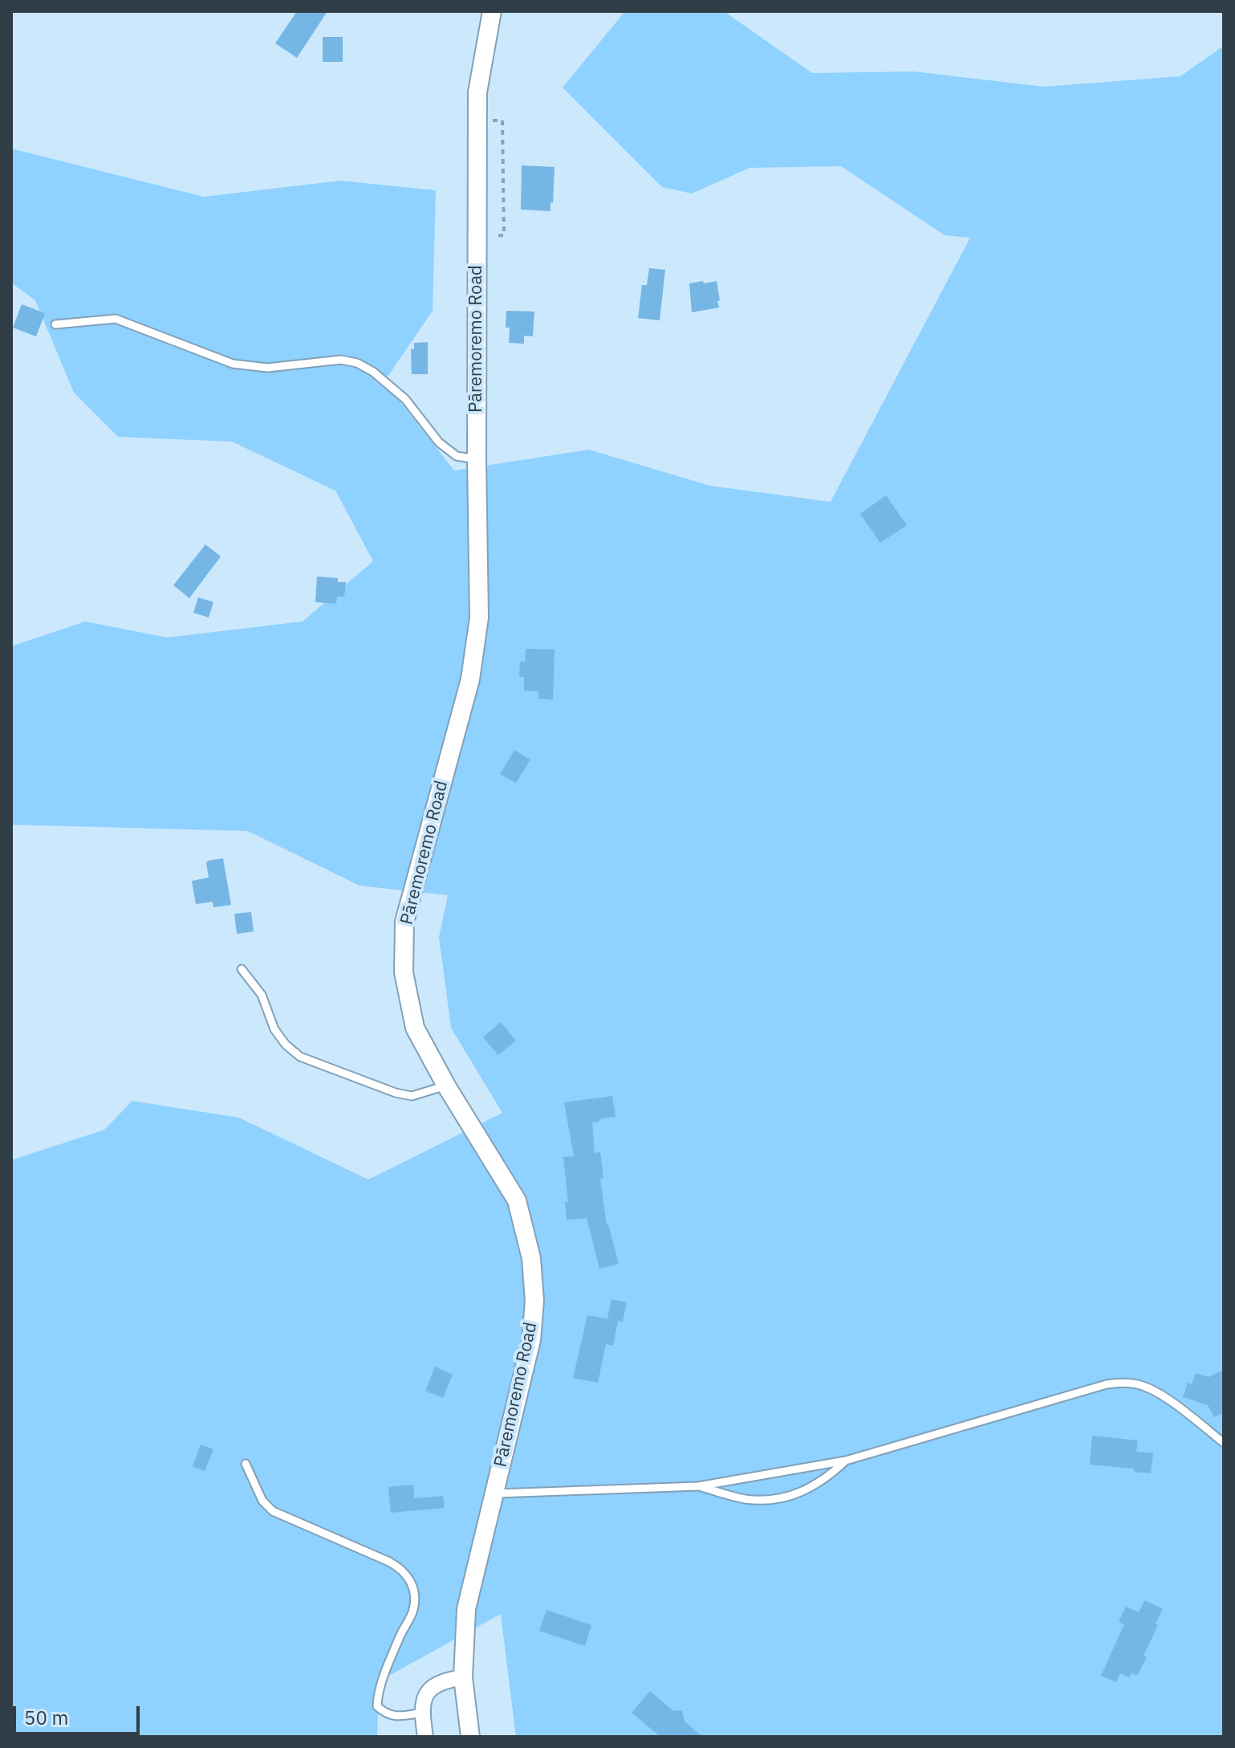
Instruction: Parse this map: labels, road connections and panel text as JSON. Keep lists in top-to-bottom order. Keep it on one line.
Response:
{"streets":{"street":["Pāremoremo Road"]},"scale_bar":"50 m"}
